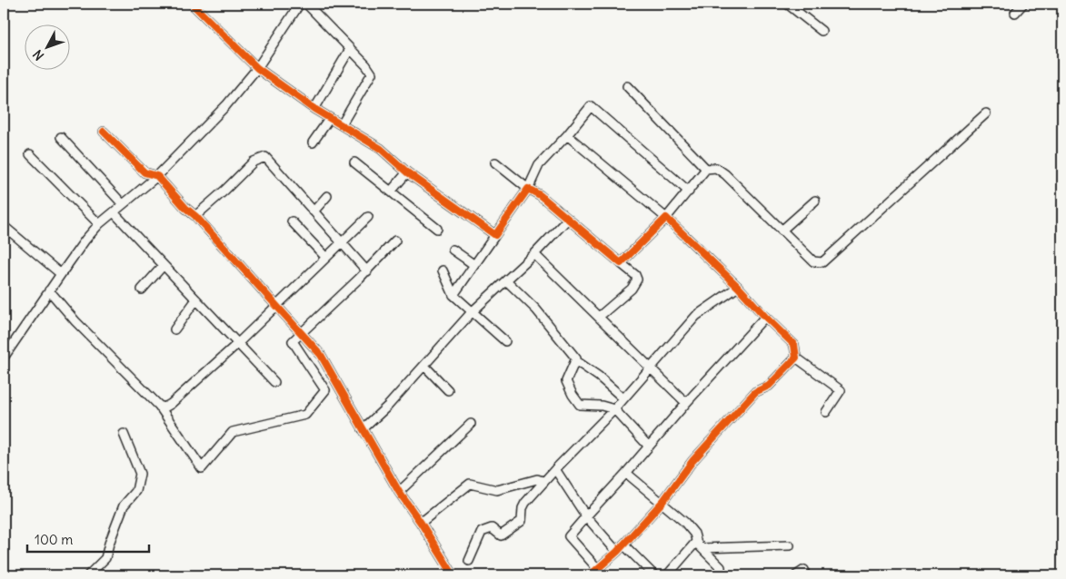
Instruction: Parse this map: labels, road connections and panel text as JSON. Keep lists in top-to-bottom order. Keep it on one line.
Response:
{"scale_bar":"100 m","north":"bottom left"}
